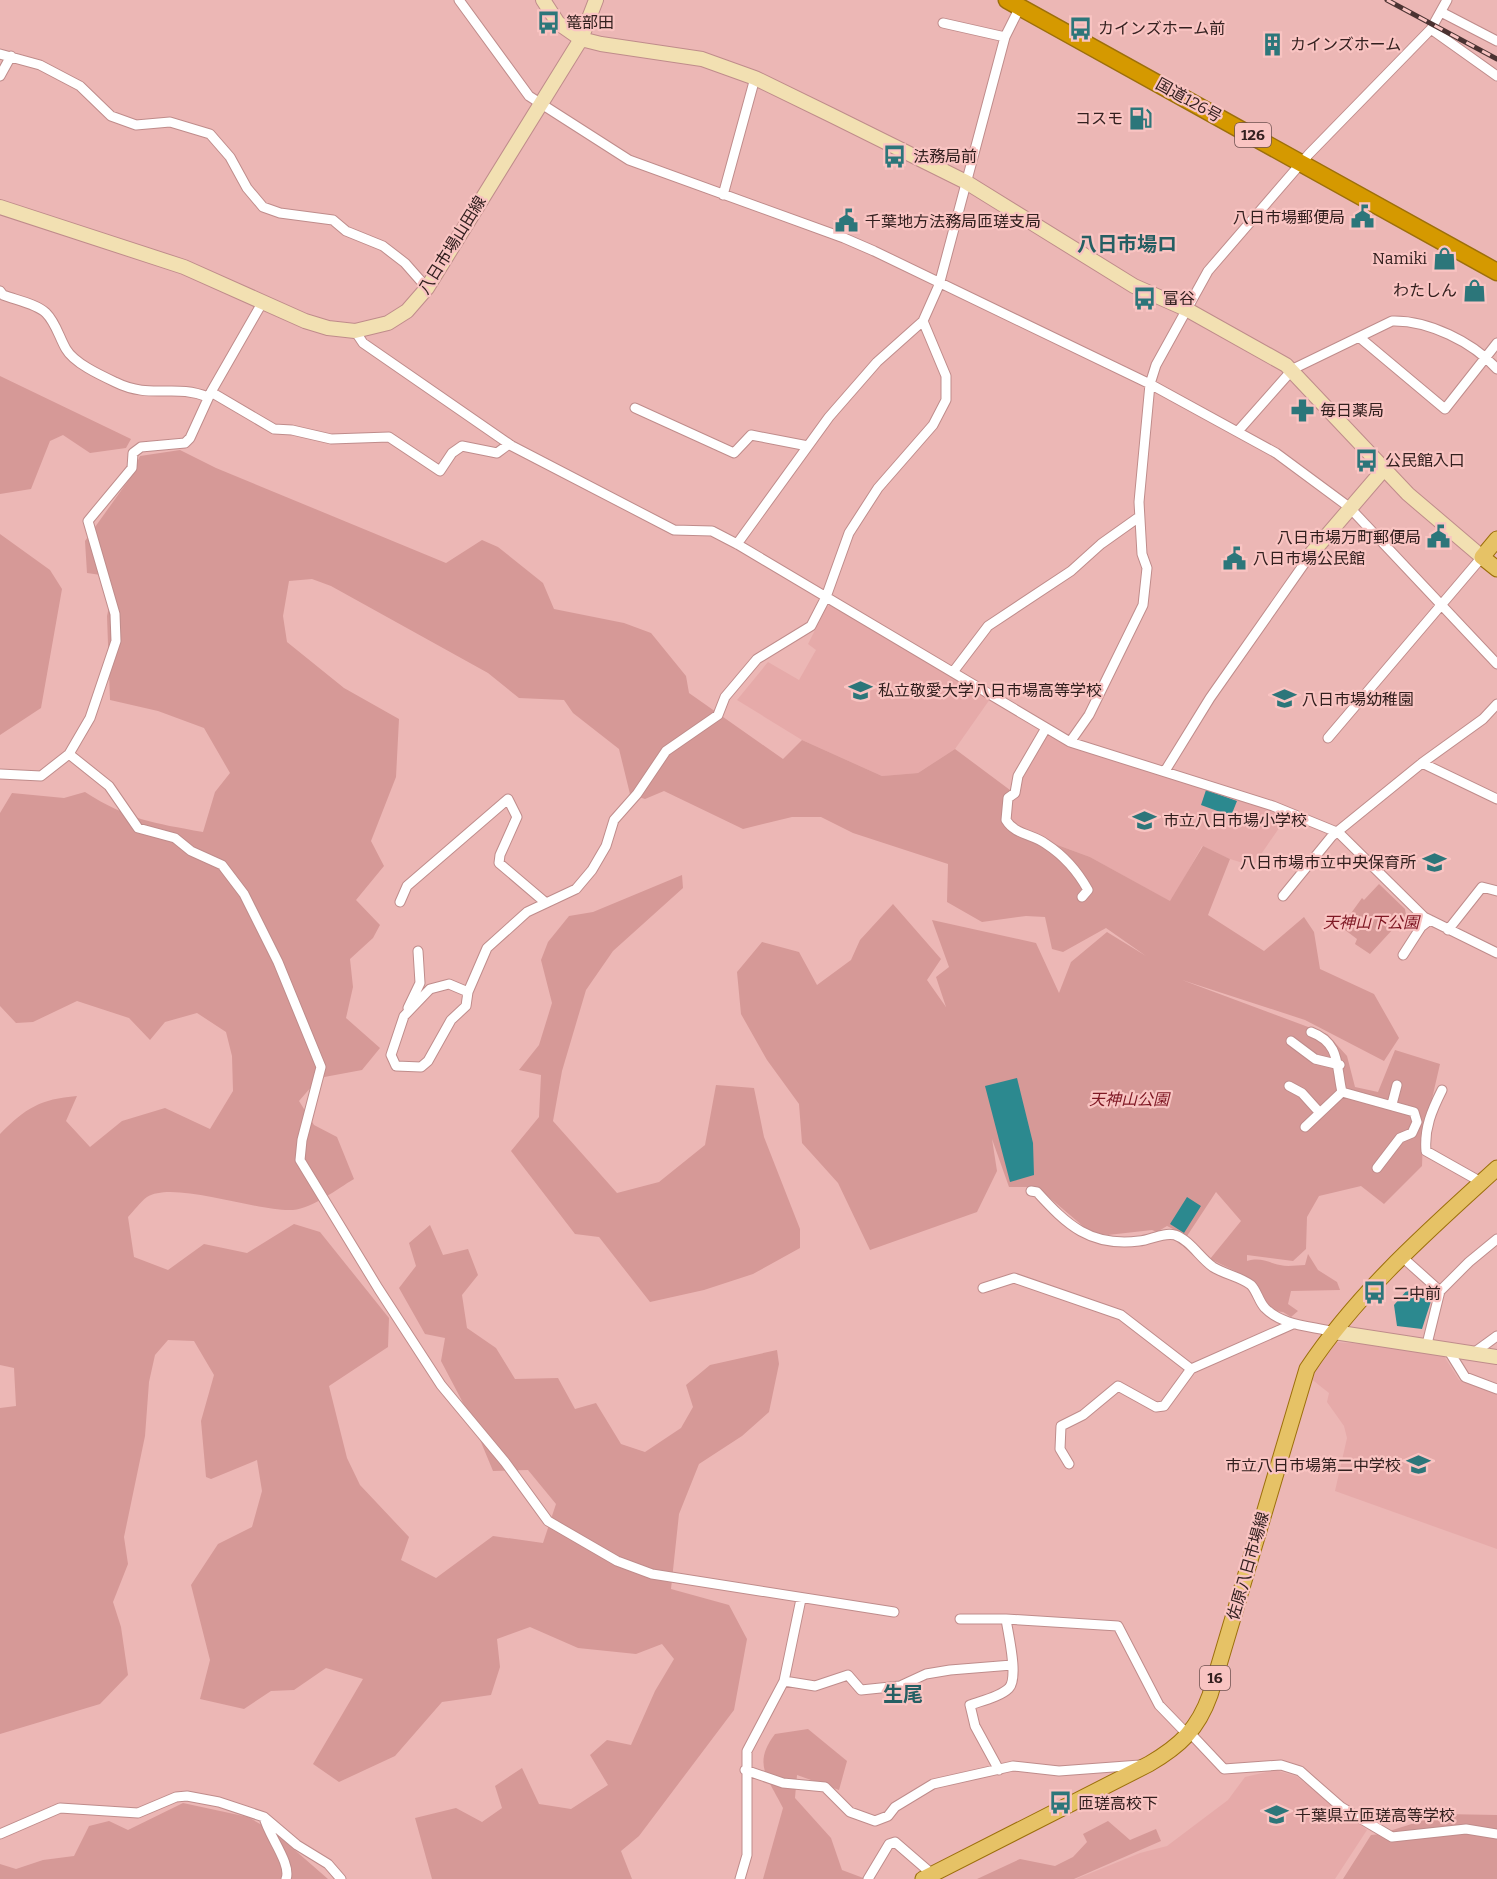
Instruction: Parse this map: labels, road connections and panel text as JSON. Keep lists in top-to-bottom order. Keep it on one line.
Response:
{"streets":{"highway":["国道126号","126"],"main road":["佐原八日市場線","16"],"street":["八日市場山田線"]},"districts":["八日市場ロ","生尾"],"parks":["天神山下公園","天神山公園"],"places":{"bus stop":["篭部田","カインズホーム前","法務局前","富谷","公民館入口","二中前","匝瑳高校下"],"building":["カインズホーム"],"fuel station":["コスモ"],"public building":["八日市場郵便局","千葉地方法務局匝瑳支局","八日市場万町郵便局","八日市場公民館"],"shop":["Namiki","わたしん"],"pharmacy":["毎日薬局"],"school or university":["私立敬愛大学八日市場高等学校","八日市場幼稚園","市立八日市場小学校","八日市場市立中央保育所","市立八日市場第二中学校","千葉県立匝瑳高等学校"]}}
